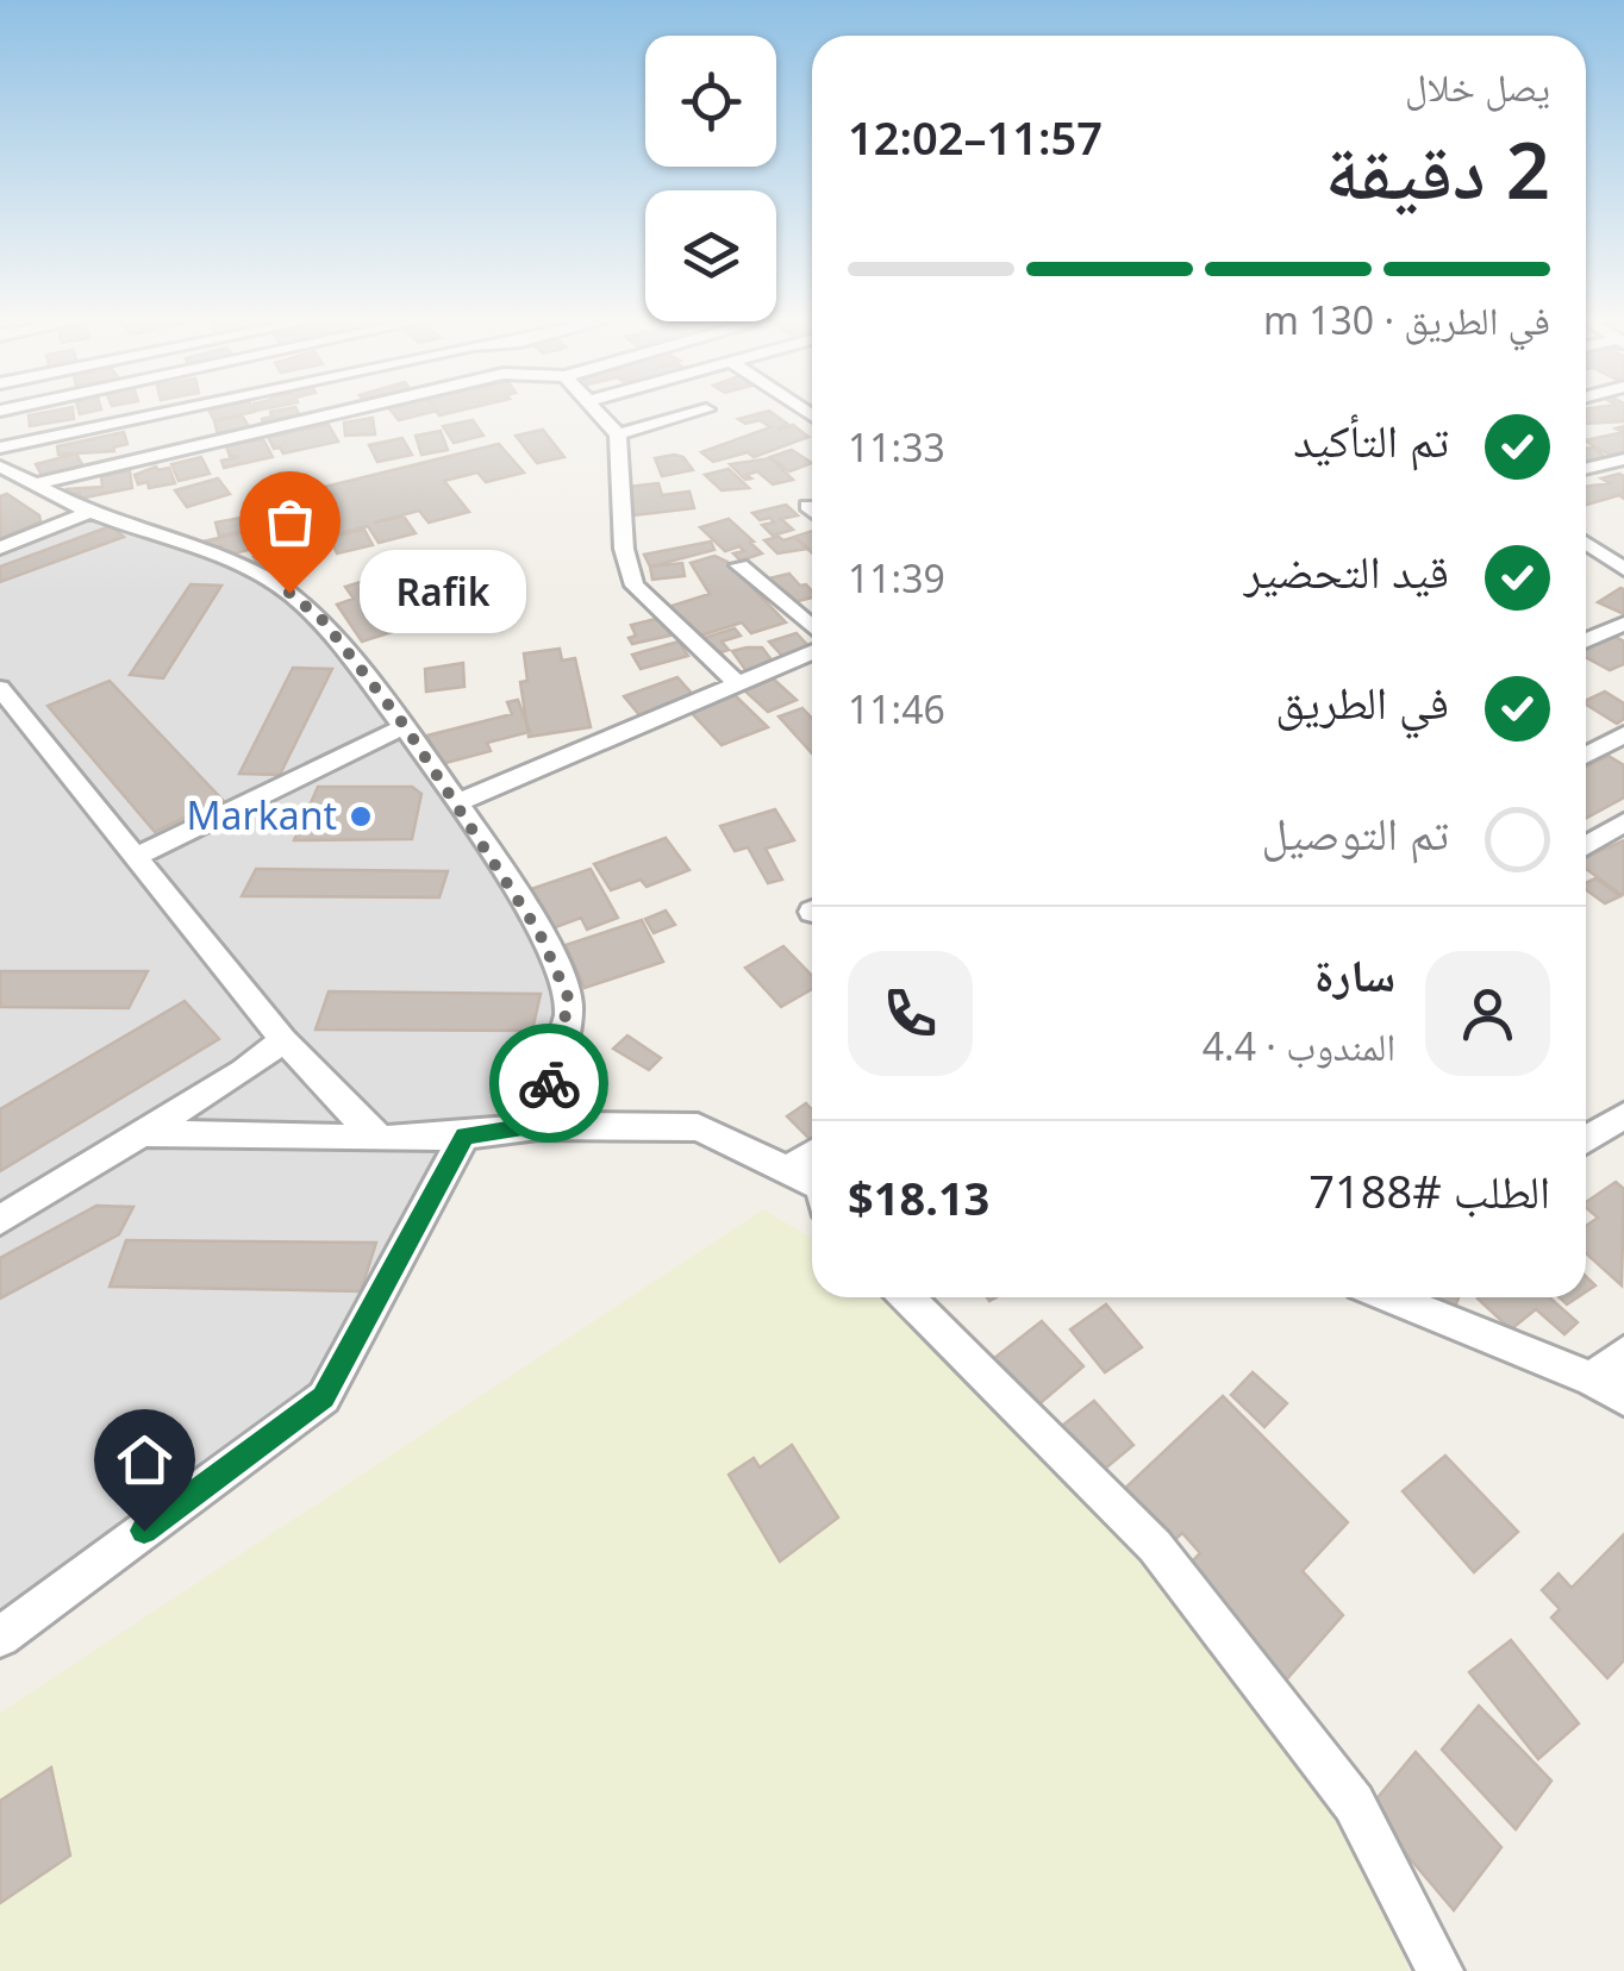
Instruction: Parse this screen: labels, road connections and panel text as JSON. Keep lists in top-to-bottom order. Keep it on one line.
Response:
{"places":["Rafik","Markant"],"page":{"heading":["2 دقيقة","يصل خلال","11:57–12:02"],"panel":["سارة","المندوب · 4.4","الطلب #7188","$18.13"],"bar":"في الطريق · 130 m","list":[["تم التأكيد","11:33"],["قيد التحضير","11:39"],["في الطريق","11:46"],"تم التوصيل"],"bubble":"Rafik"}}
